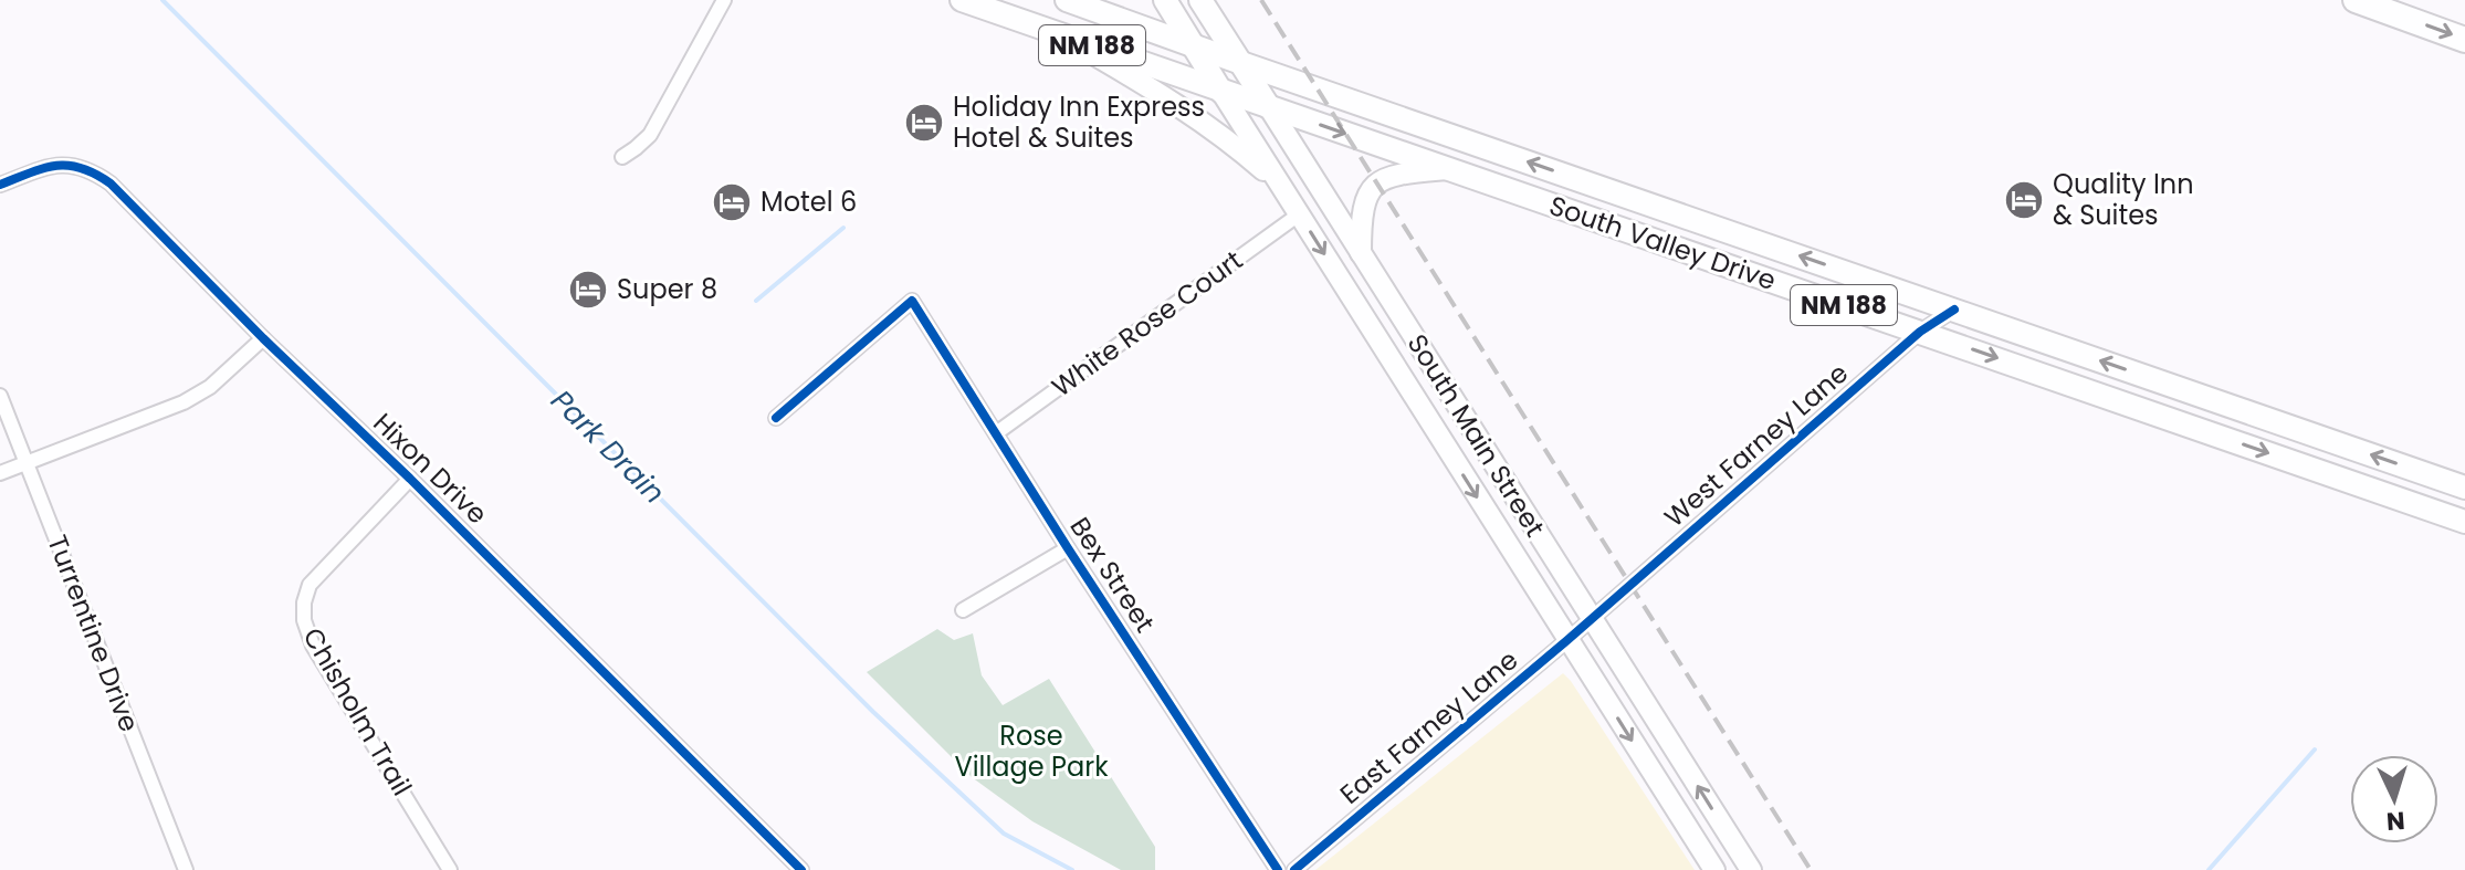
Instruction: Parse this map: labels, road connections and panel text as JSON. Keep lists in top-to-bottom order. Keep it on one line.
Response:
{"streets":{"main road":["NM 188","South Valley Drive","South Main Street"],"street":["White Rose Court","West Farney Lane","Hixon Drive","Bex Street","Turrentine Drive","Chisholm Trail","East Farney Lane"]},"crossings":[["South Valley Drive","South Main Street"],["South Valley Drive","West Farney Lane"],["White Rose Court","South Main Street"],["White Rose Court","Bex Street"],["South Main Street","West Farney Lane"],["South Main Street","East Farney Lane"],["West Farney Lane","East Farney Lane"],["Hixon Drive","Chisholm Trail"]],"water":["Park Drain"],"parks":["Rose Village Park"],"places":{"hotel":["Holiday Inn Express Hotel & Suites","Quality Inn & Suites","Motel 6","Super 8"]},"north":"bottom"}
